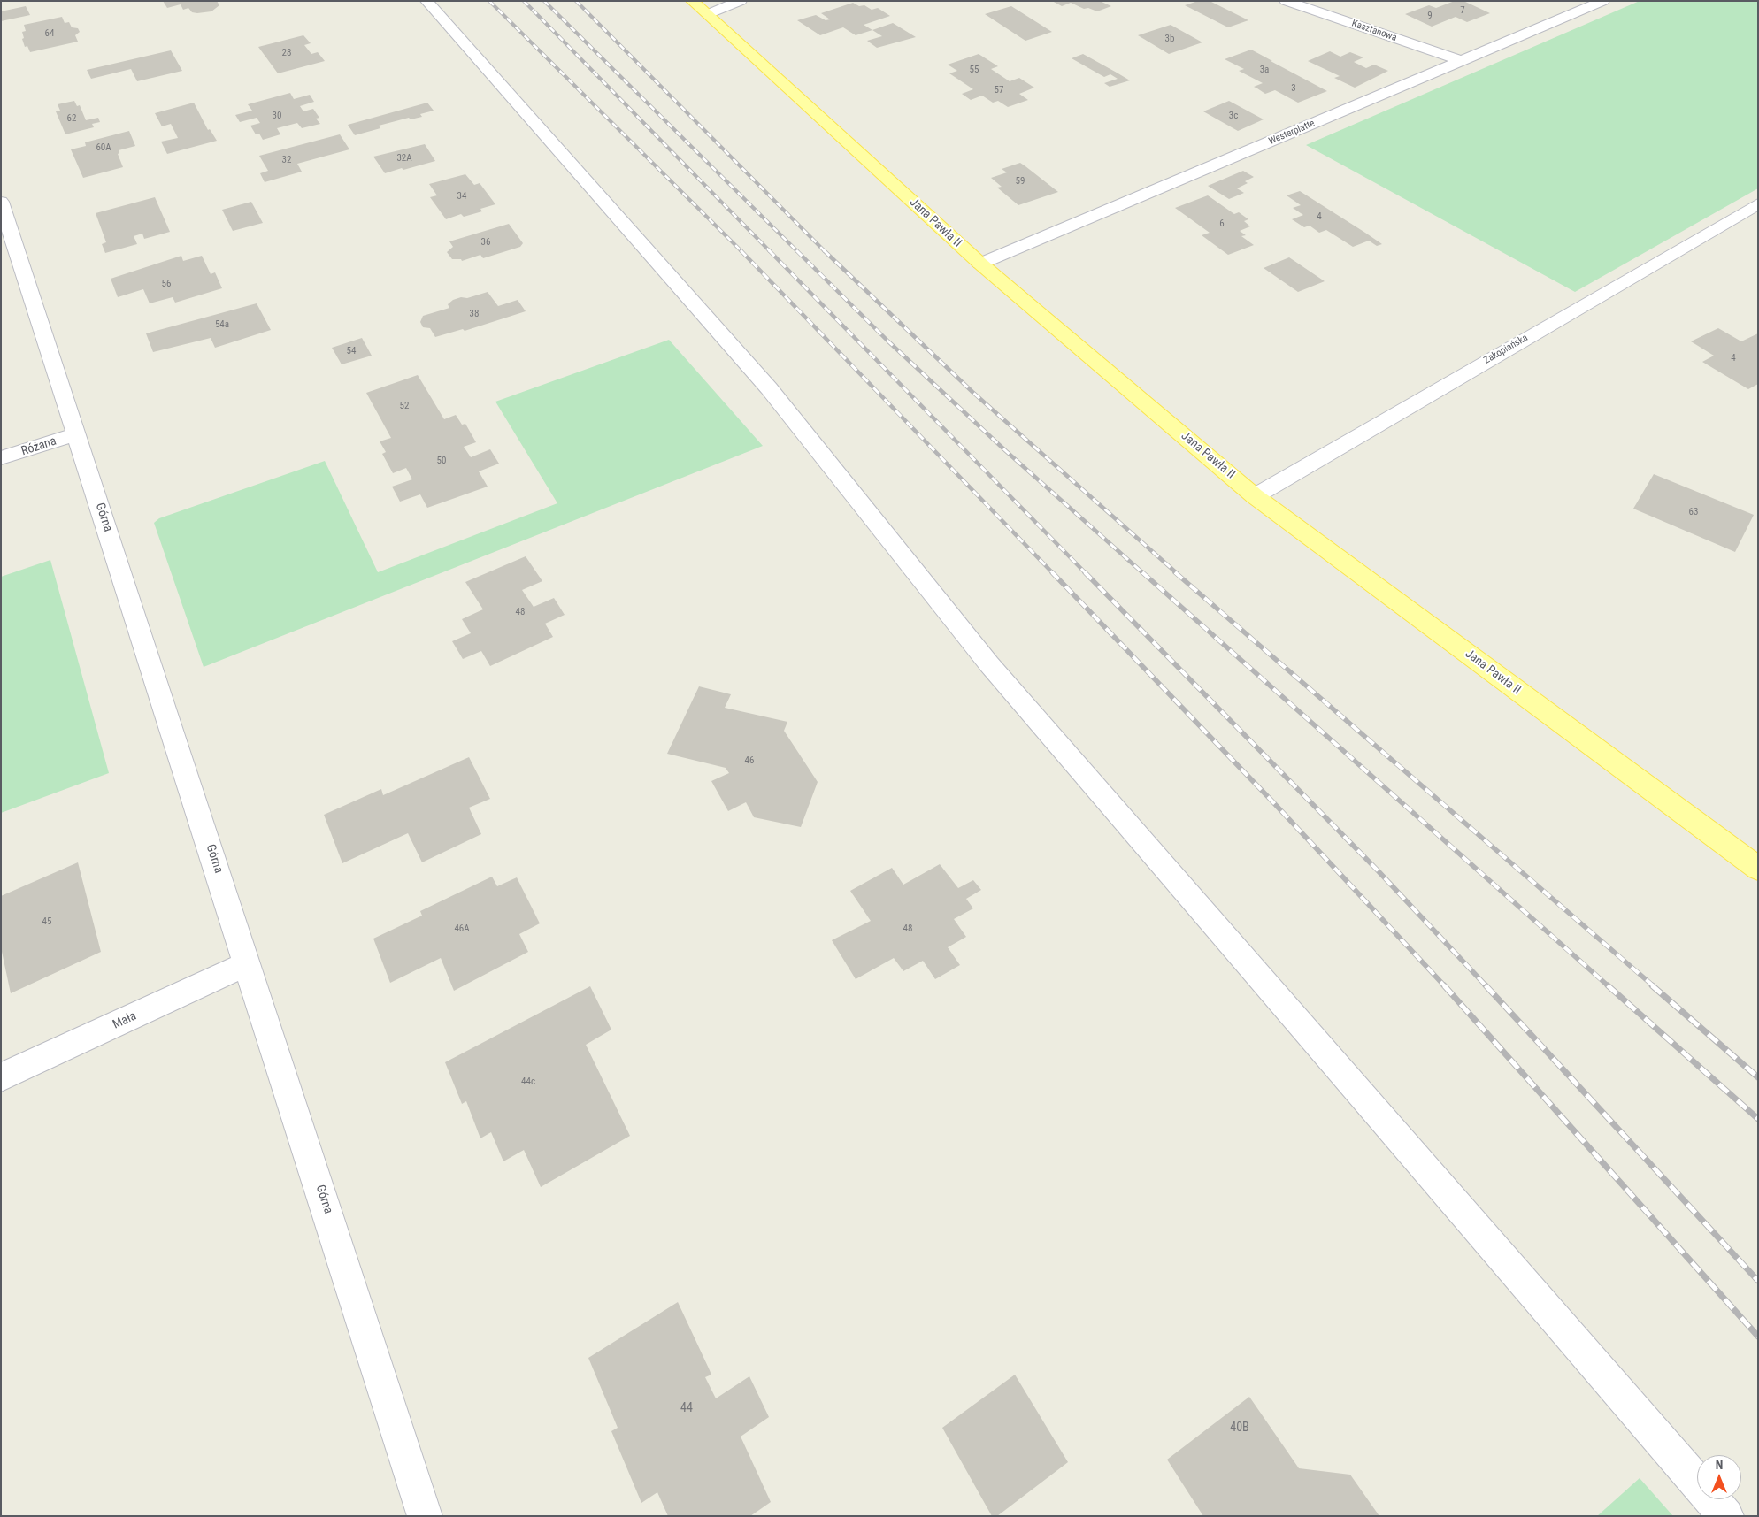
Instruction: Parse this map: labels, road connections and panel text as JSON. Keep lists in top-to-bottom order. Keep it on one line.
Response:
{"streets":{"main road":["Jana Pawła II"],"street":["Kasztanowa","Westerplatte","Zakopiańska","Różana","Górna","Mała"]},"crossings":[["Kasztanowa","Westerplatte"],["Westerplatte","Jana Pawła II"],["Jana Pawła II","Zakopiańska"],["Różana","Górna"],["Górna","Mała"]],"house_numbers":["7","9","64","3b","28","55","3a","3","57","30","3c","62","60A","32A","32","59","34","4","6","36","56","38","54a","54","4","52","50","63","48","46","45","46A","48","44c","44","40B"],"north":"top"}
